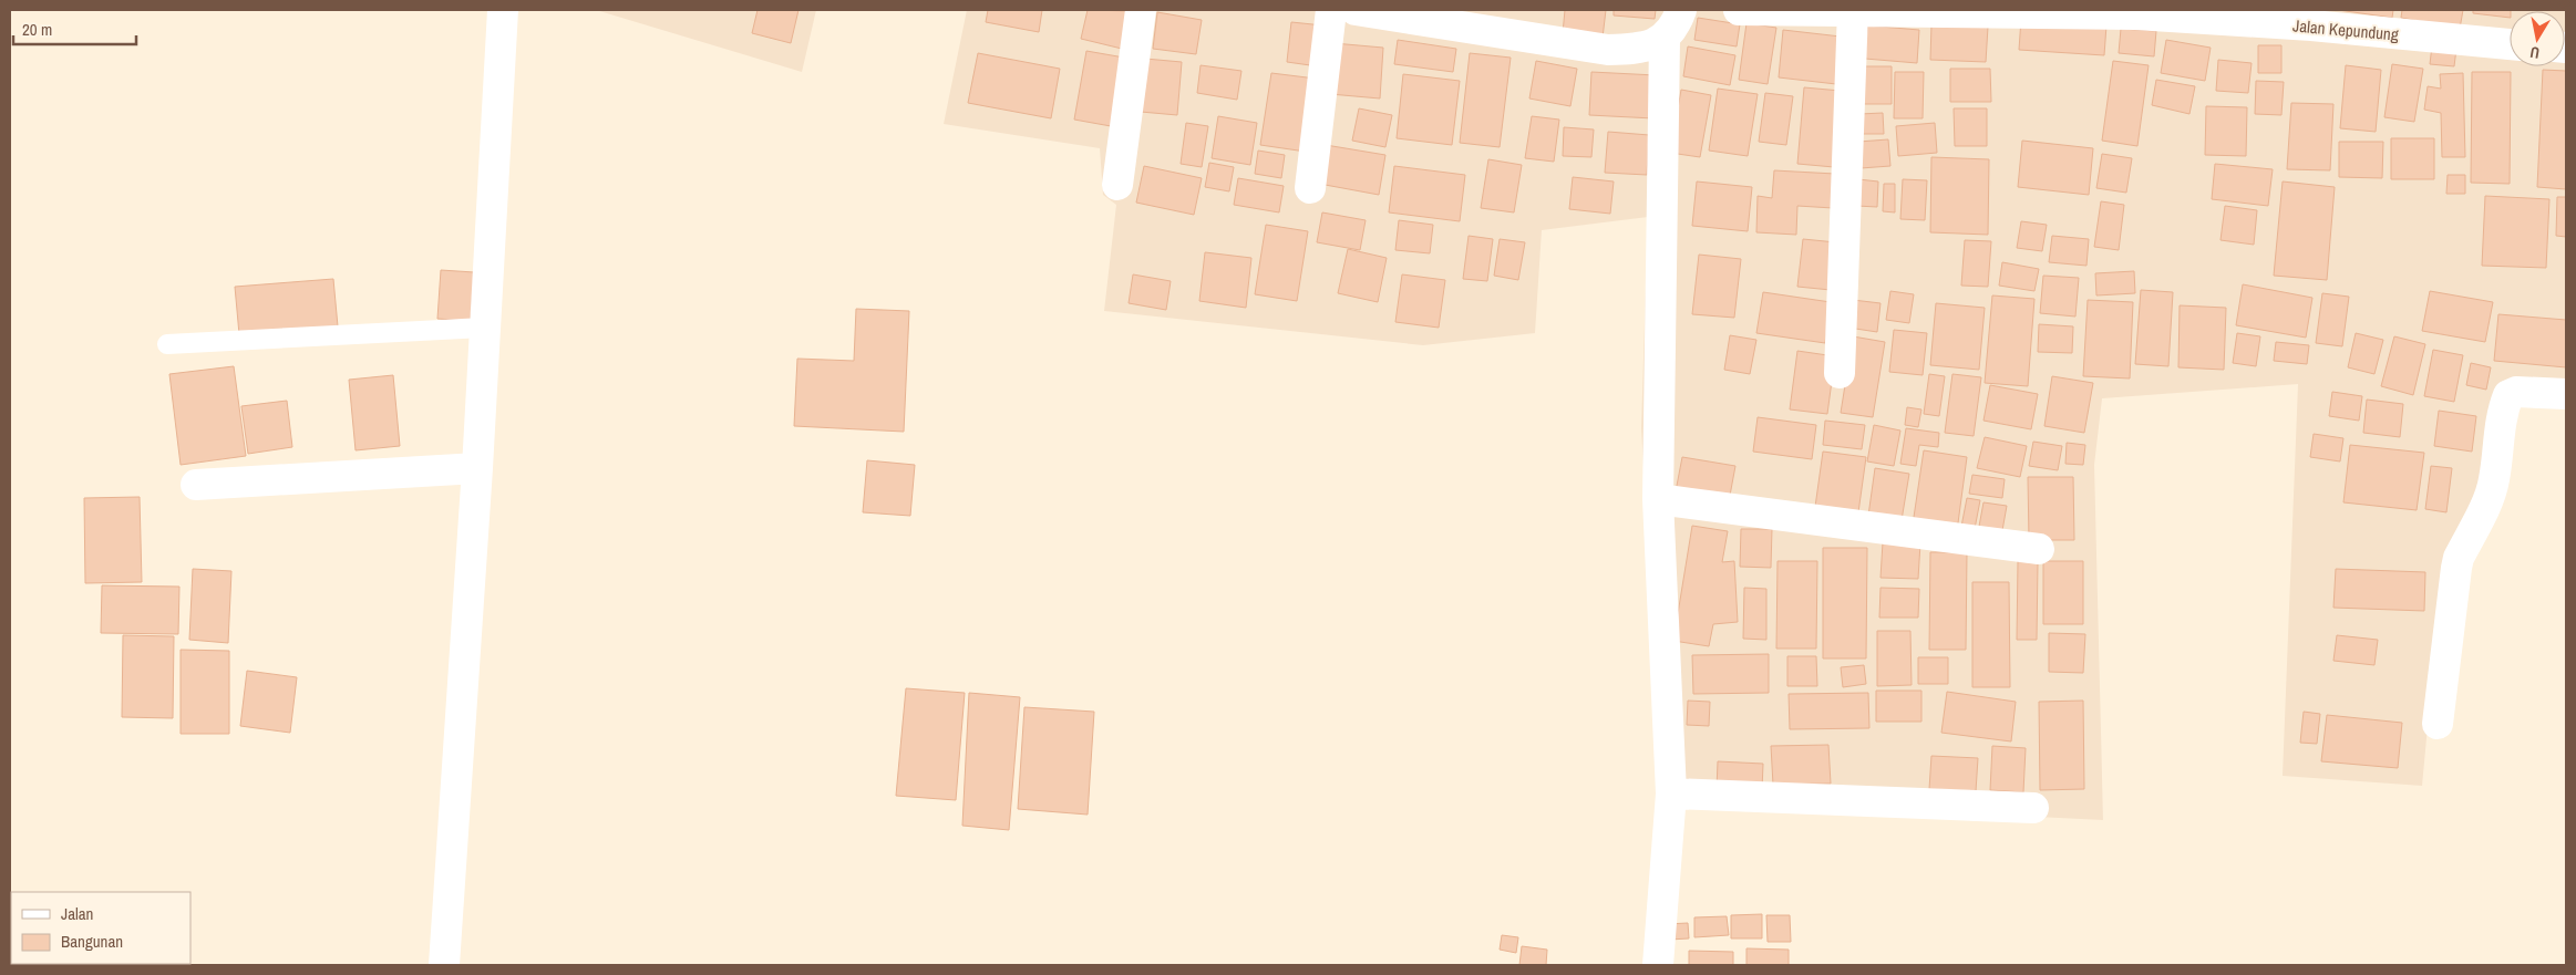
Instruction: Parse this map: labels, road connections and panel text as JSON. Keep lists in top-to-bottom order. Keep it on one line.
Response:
{"streets":{"street":["Jalan Kepundung"]},"legend":["Jalan","Bangunan"],"scale_bar":"20 m","north":"bottom"}
